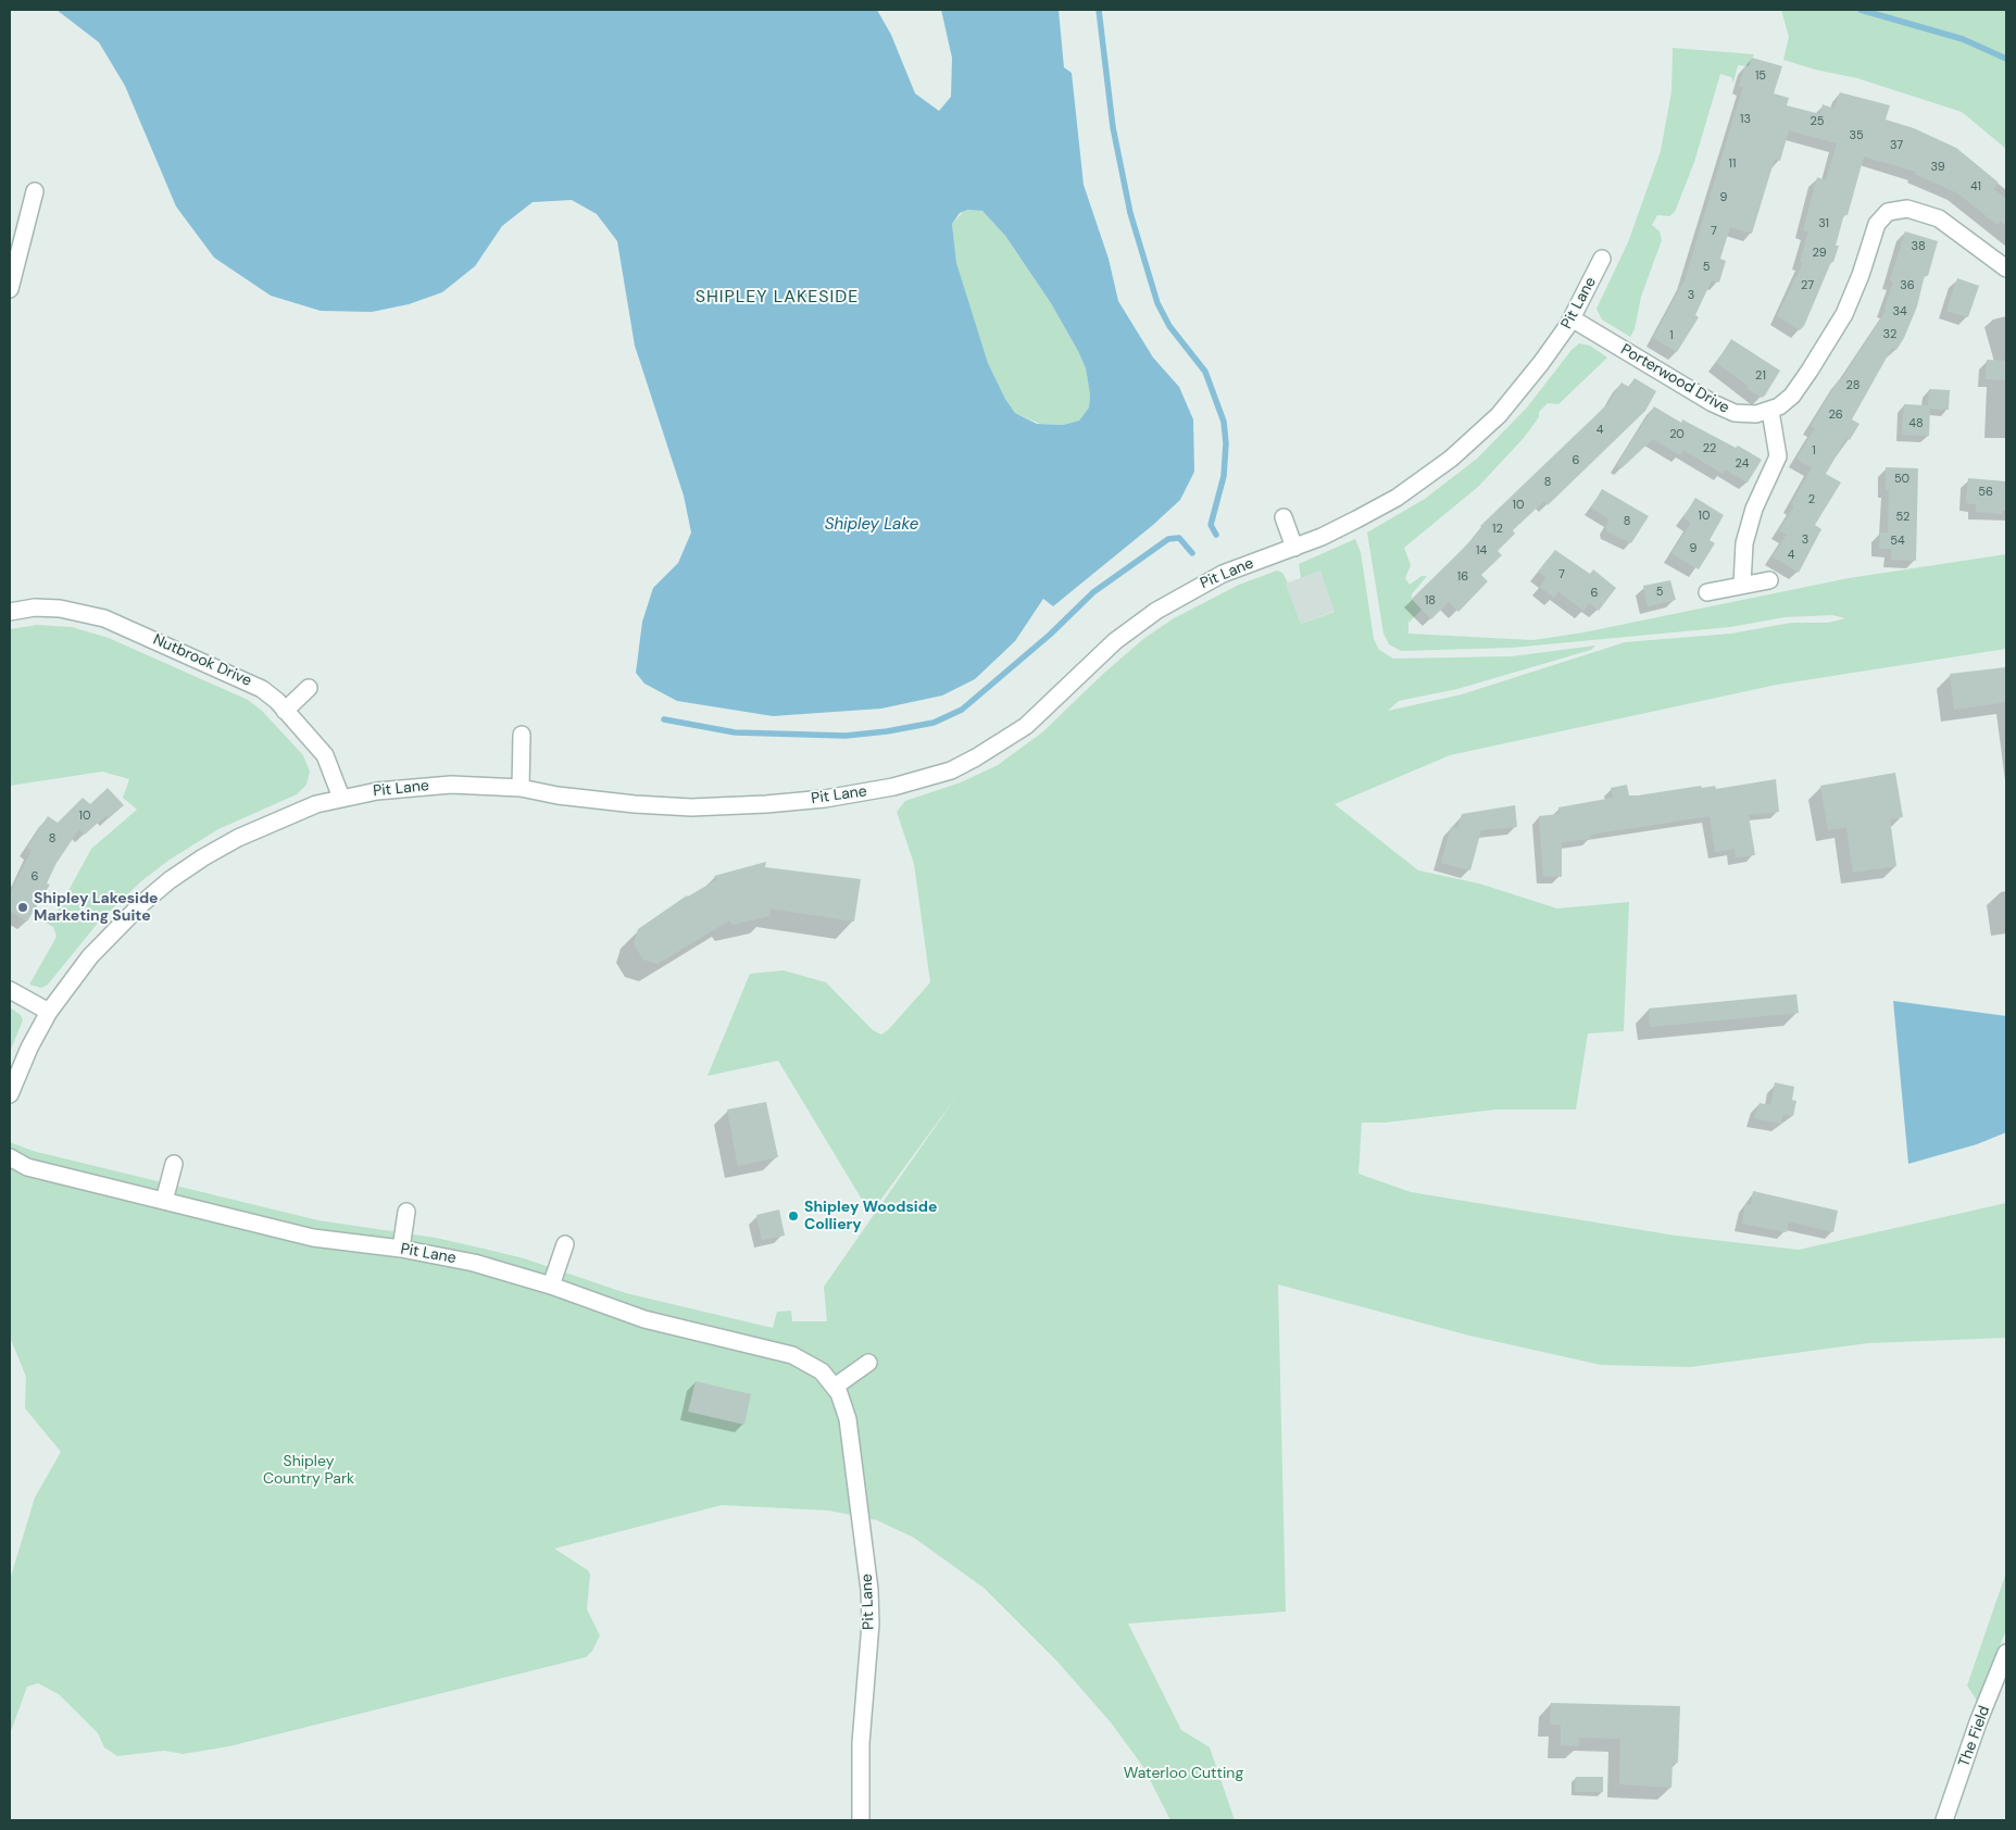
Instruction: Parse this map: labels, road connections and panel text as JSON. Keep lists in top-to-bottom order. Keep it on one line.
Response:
{"streets":{"street":["Pit Lane","Porterwood Drive","Nutbrook Drive","The Field"]},"crossings":[["Pit Lane","Porterwood Drive"],["Pit Lane","Nutbrook Drive"]],"districts":["SHIPLEY LAKESIDE"],"water":["Shipley Lake"],"parks":["Shipley Country Park","Waterloo Cutting"],"places":["Shipley Lakeside Marketing Suite","Shipley Woodside Colliery"],"house_numbers":["15","13","25","35","37","11","39","41","9","31","7","38","29","5","27","36","3","34","32","1","21","28","26","48","4","20","22","1","6","24","50","8","56","2","10","10","52","8","12","3","54","9","14","4","7","16","5","6","18","10","8","6"]}
